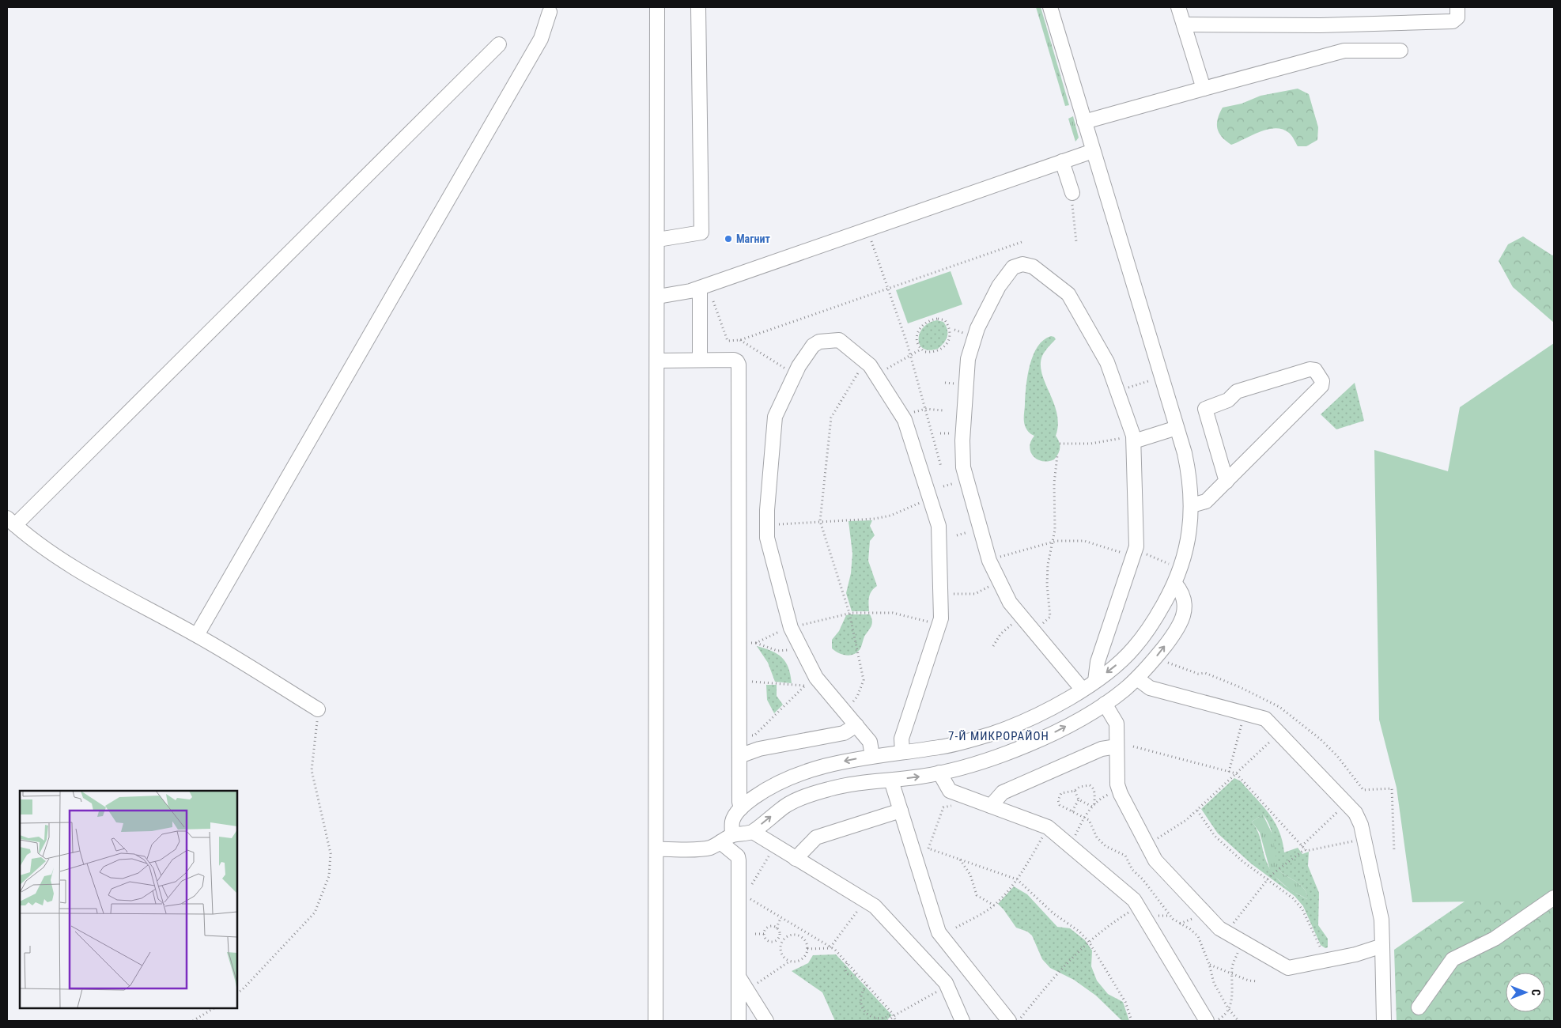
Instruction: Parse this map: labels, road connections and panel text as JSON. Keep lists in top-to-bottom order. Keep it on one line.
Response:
{"districts":["7-Й МИКРОРАЙОН"],"places":["Магнит"],"north":"right"}
